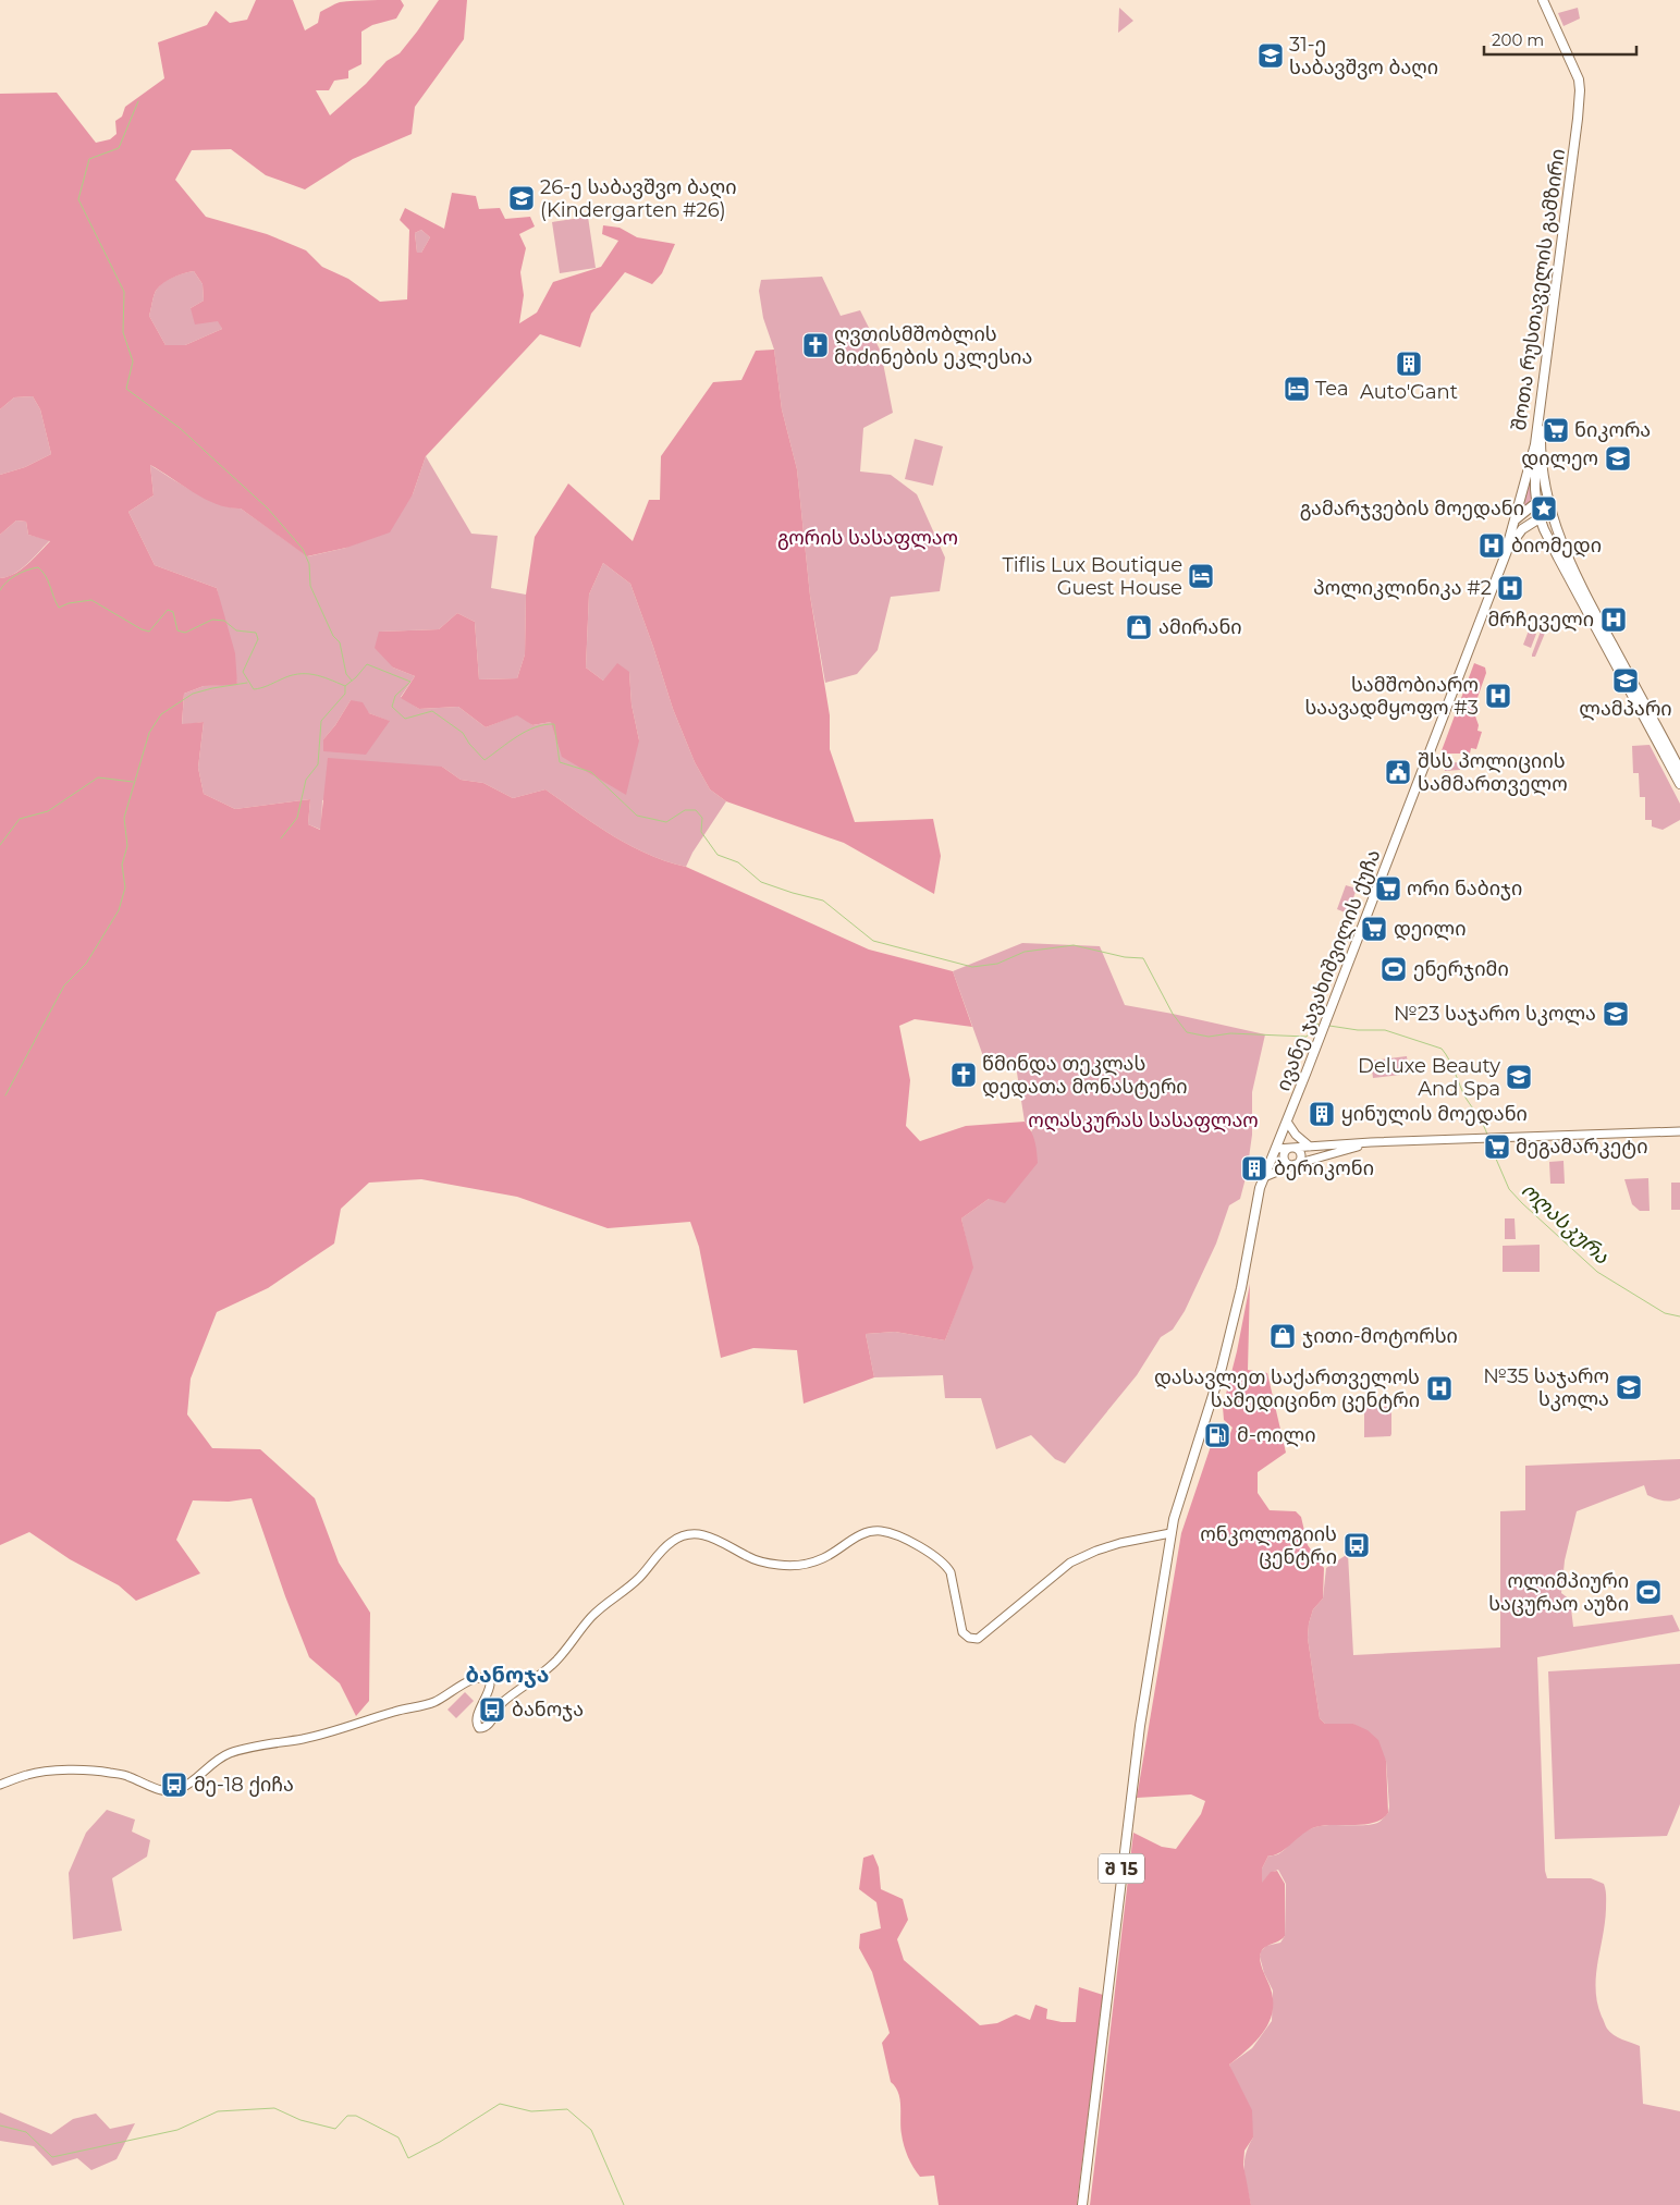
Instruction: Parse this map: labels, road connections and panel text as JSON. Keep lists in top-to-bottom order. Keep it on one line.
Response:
{"streets":{"main road":["შოთა რუსთაველის გამზირი","ივანე ჯავახიშვილის ქუჩა","შ 15"]},"crossings":[["შოთა რუსთაველის გამზირი","ივანე ჯავახიშვილის ქუჩა"],["ივანე ჯავახიშვილის ქუჩა","შ 15"]],"districts":["ბანოჯა"],"water":["ოღასკურა"],"parks":["გორის სასაფლაო","ოღასკურას სასაფლაო"],"places":{"school or university":["31-ე საბავშვო ბაღი","26-ე საბავშვო ბაღი (Kindergarten #26)","დილეო","ლამპარი","№23 საჯარო სკოლა","Deluxe Beauty And Spa","№35 საჯარო სკოლა"],"church":["ღვთისმშობლის მიძინების ეკლესია","წმინდა თეკლას დედათა მონასტერი"],"building":["Auto'Gant","ყინულის მოედანი","ბერიკონი"],"hotel":["Tea","Tiflis Lux Boutique Guest House"],"supermarket":["ნიკორა","ორი ნაბიჯი","დეილი","მეგამარკეტი"],"place":["გამარჯვების მოედანი"],"hospital":["ბიომედი","პოლიკლინიკა #2","მრჩეველი","სამშობიარო საავადმყოფო #3","დასავლეთ საქართველოს სამედიცინო ცენტრი"],"shop":["ამირანი","ჯითი-მოტორსი"],"public building":["შსს პოლიციის სამმართველო"],"sports":["ენერჯიმი","ოლიმპიური საცურაო აუზი"],"fuel station":["მ-ოილი"],"bus stop":["ონკოლოგიის ცენტრი","ბანოჯა","მე-18 ქიჩა"]},"scale_bar":"200 m"}
